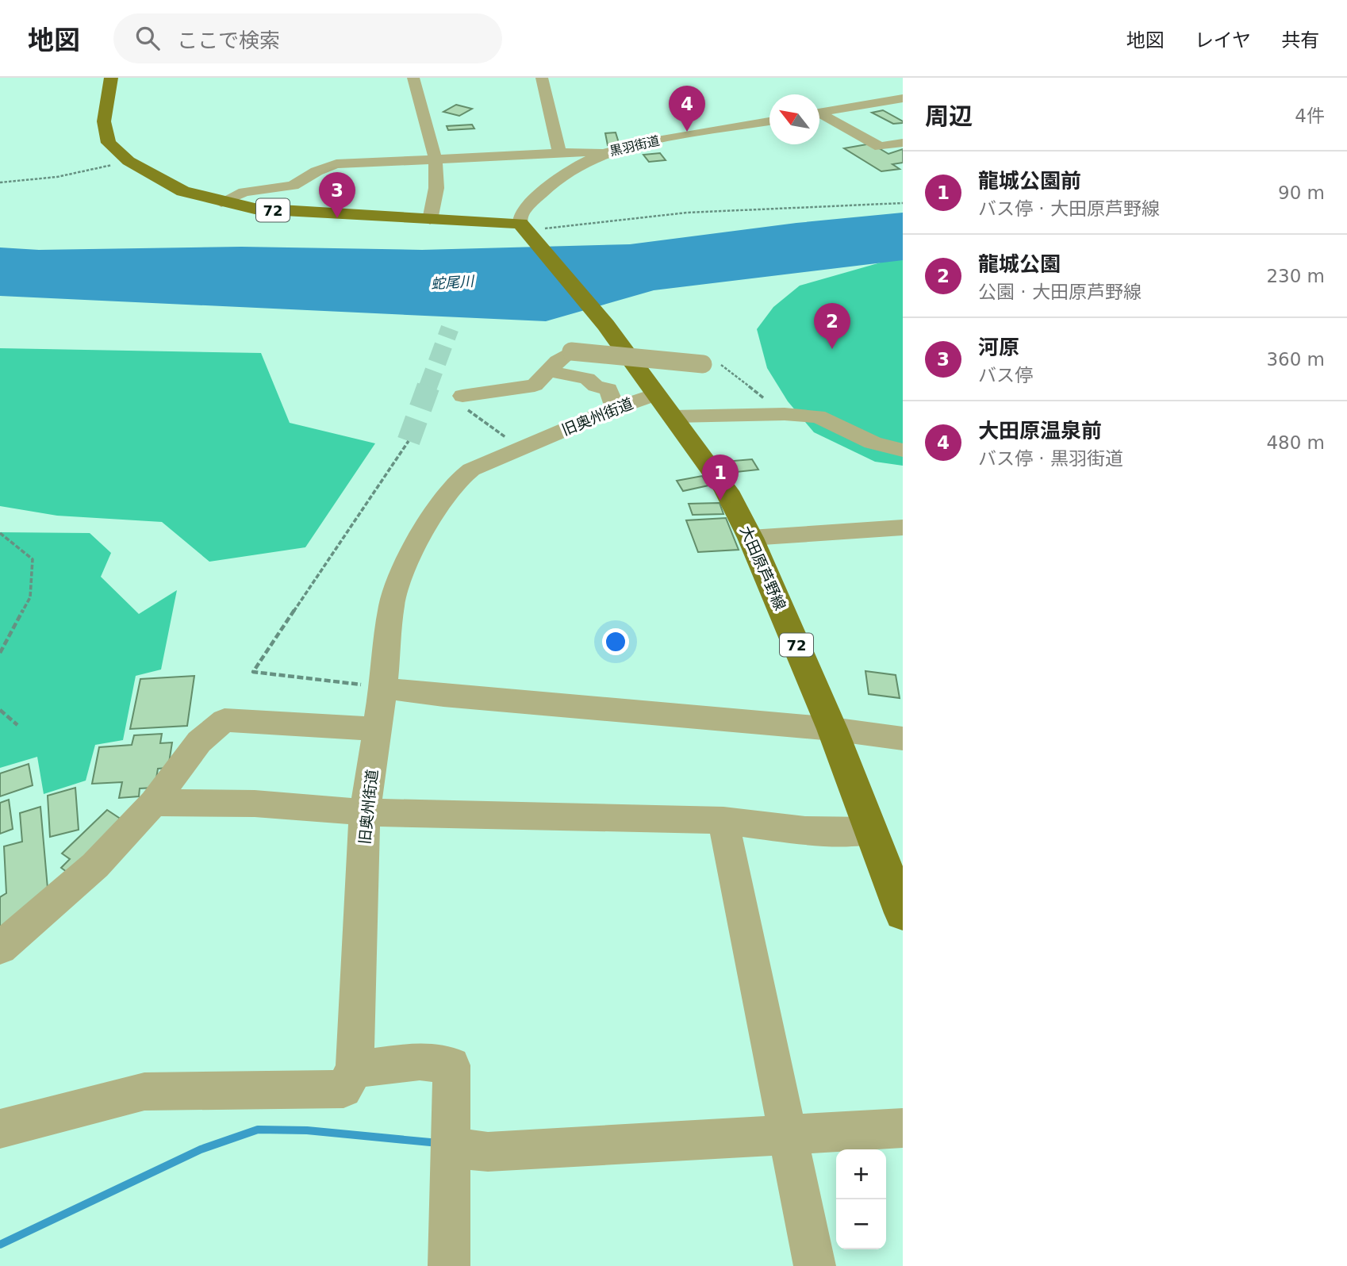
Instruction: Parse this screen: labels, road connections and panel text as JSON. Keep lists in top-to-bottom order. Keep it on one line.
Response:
{"streets":{"main road":["72","大田原芦野線"],"street":["黒羽街道","旧奥州街道"]},"crossings":[["黒羽街道","72"],["72","旧奥州街道"],["72","大田原芦野線"],["旧奥州街道","大田原芦野線"]],"water":["蛇尾川"],"north":"top left","page":{"header":"地図","search":"ここで検索","nav":["地図","レイヤ","共有"],"heading":["周辺","4件"],"pins":["4","3","2","1"],"list":[{"mark":"1","name":"龍城公園前","note":"バス停 · 大田原芦野線","value":"90 m"},{"mark":"2","name":"龍城公園","note":"公園 · 大田原芦野線","value":"230 m"},{"mark":"3","name":"河原","note":"バス停","value":"360 m"},{"mark":"4","name":"大田原温泉前","note":"バス停 · 黒羽街道","value":"480 m"}],"map_buttons":["+","−"]}}
